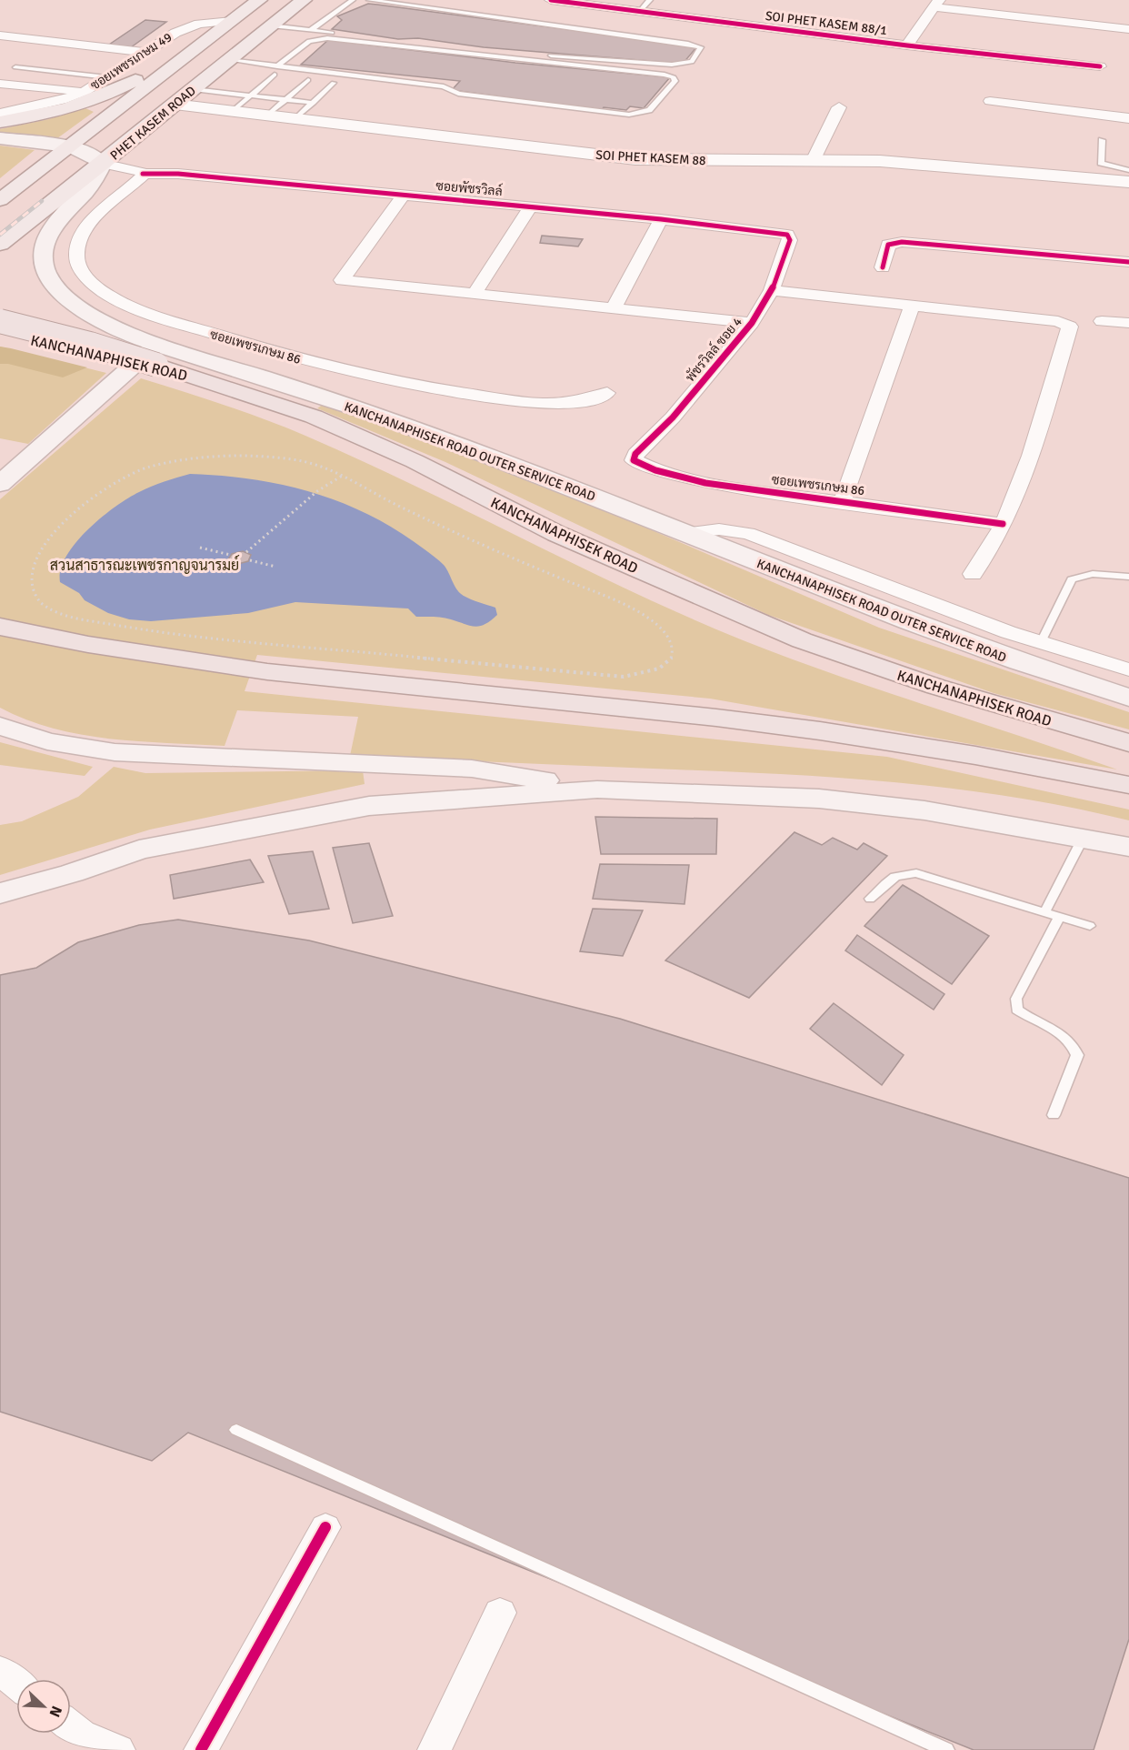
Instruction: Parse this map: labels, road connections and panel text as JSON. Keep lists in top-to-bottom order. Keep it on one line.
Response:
{"streets":{"highway":["KANCHANAPHISEK ROAD"],"main road":["PHET KASEM ROAD","KANCHANAPHISEK ROAD OUTER SERVICE ROAD"],"street":["SOI PHET KASEM 88/1","ซอยเพชรเกษม 49","SOI PHET KASEM 88","ซอยพัชรวิลล์","ซอยเพชรเกษม 86","พัชรวิลล์ ซอย 4"]},"crossings":[["ซอยเพชรเกษม 49","PHET KASEM ROAD"],["PHET KASEM ROAD","SOI PHET KASEM 88"],["PHET KASEM ROAD","KANCHANAPHISEK ROAD OUTER SERVICE ROAD"],["ซอยพัชรวิลล์","ซอยเพชรเกษม 86"],["ซอยพัชรวิลล์","พัชรวิลล์ ซอย 4"],["ซอยเพชรเกษม 86","พัชรวิลล์ ซอย 4"],["KANCHANAPHISEK ROAD","KANCHANAPHISEK ROAD OUTER SERVICE ROAD"]],"parks":["สวนสาธารณะเพชรกาญจนารมย์"],"north":"bottom right"}
